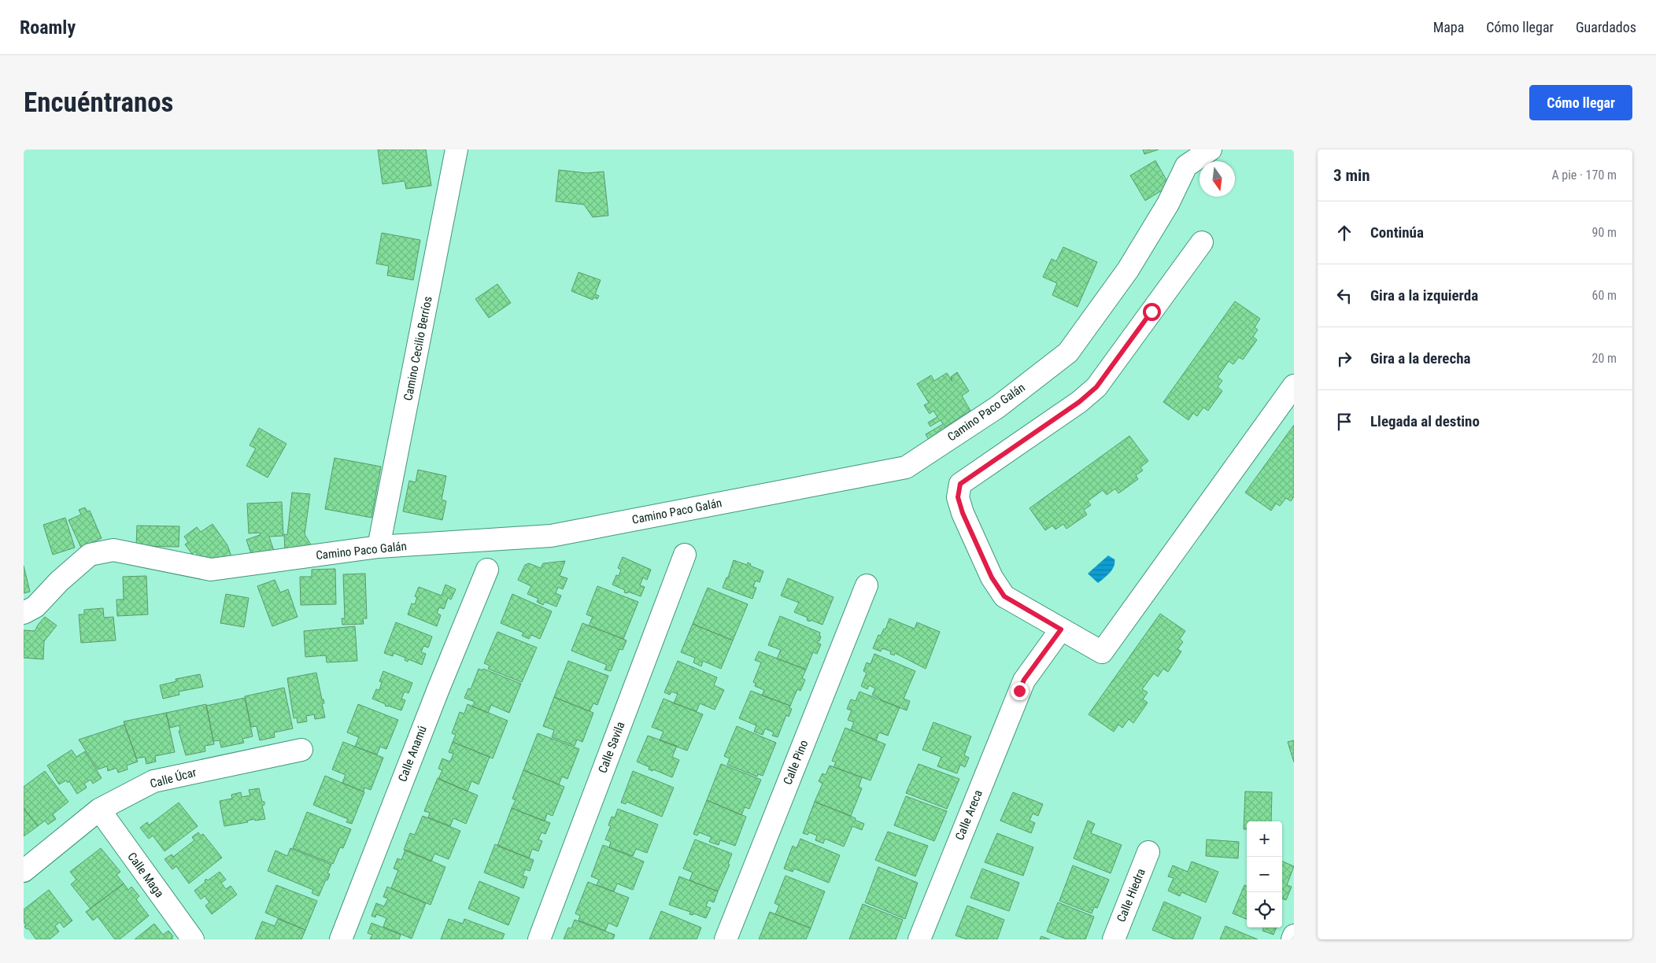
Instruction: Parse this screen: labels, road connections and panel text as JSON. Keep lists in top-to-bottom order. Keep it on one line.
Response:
{"streets":{"street":["Camino Cecilio Berríos","Camino Paco Galán","Calle Savila","Calle Anamú","Calle Pino","Calle Úcar","Calle Areca","Calle Maga","Calle Hiedra"]},"crossings":[["Camino Cecilio Berríos","Camino Paco Galán"],["Calle Úcar","Calle Maga"]],"north":"bottom","page":{"header":"Roamly","nav":["Mapa","Cómo llegar","Guardados"],"buttons":"Cómo llegar","title":"Encuéntranos","heading":["3 min","A pie · 170 m"],"list":[["Continúa","90 m"],["Gira a la izquierda","60 m"],["Gira a la derecha","20 m"],"Llegada al destino"],"map_buttons":["+","−"]}}
